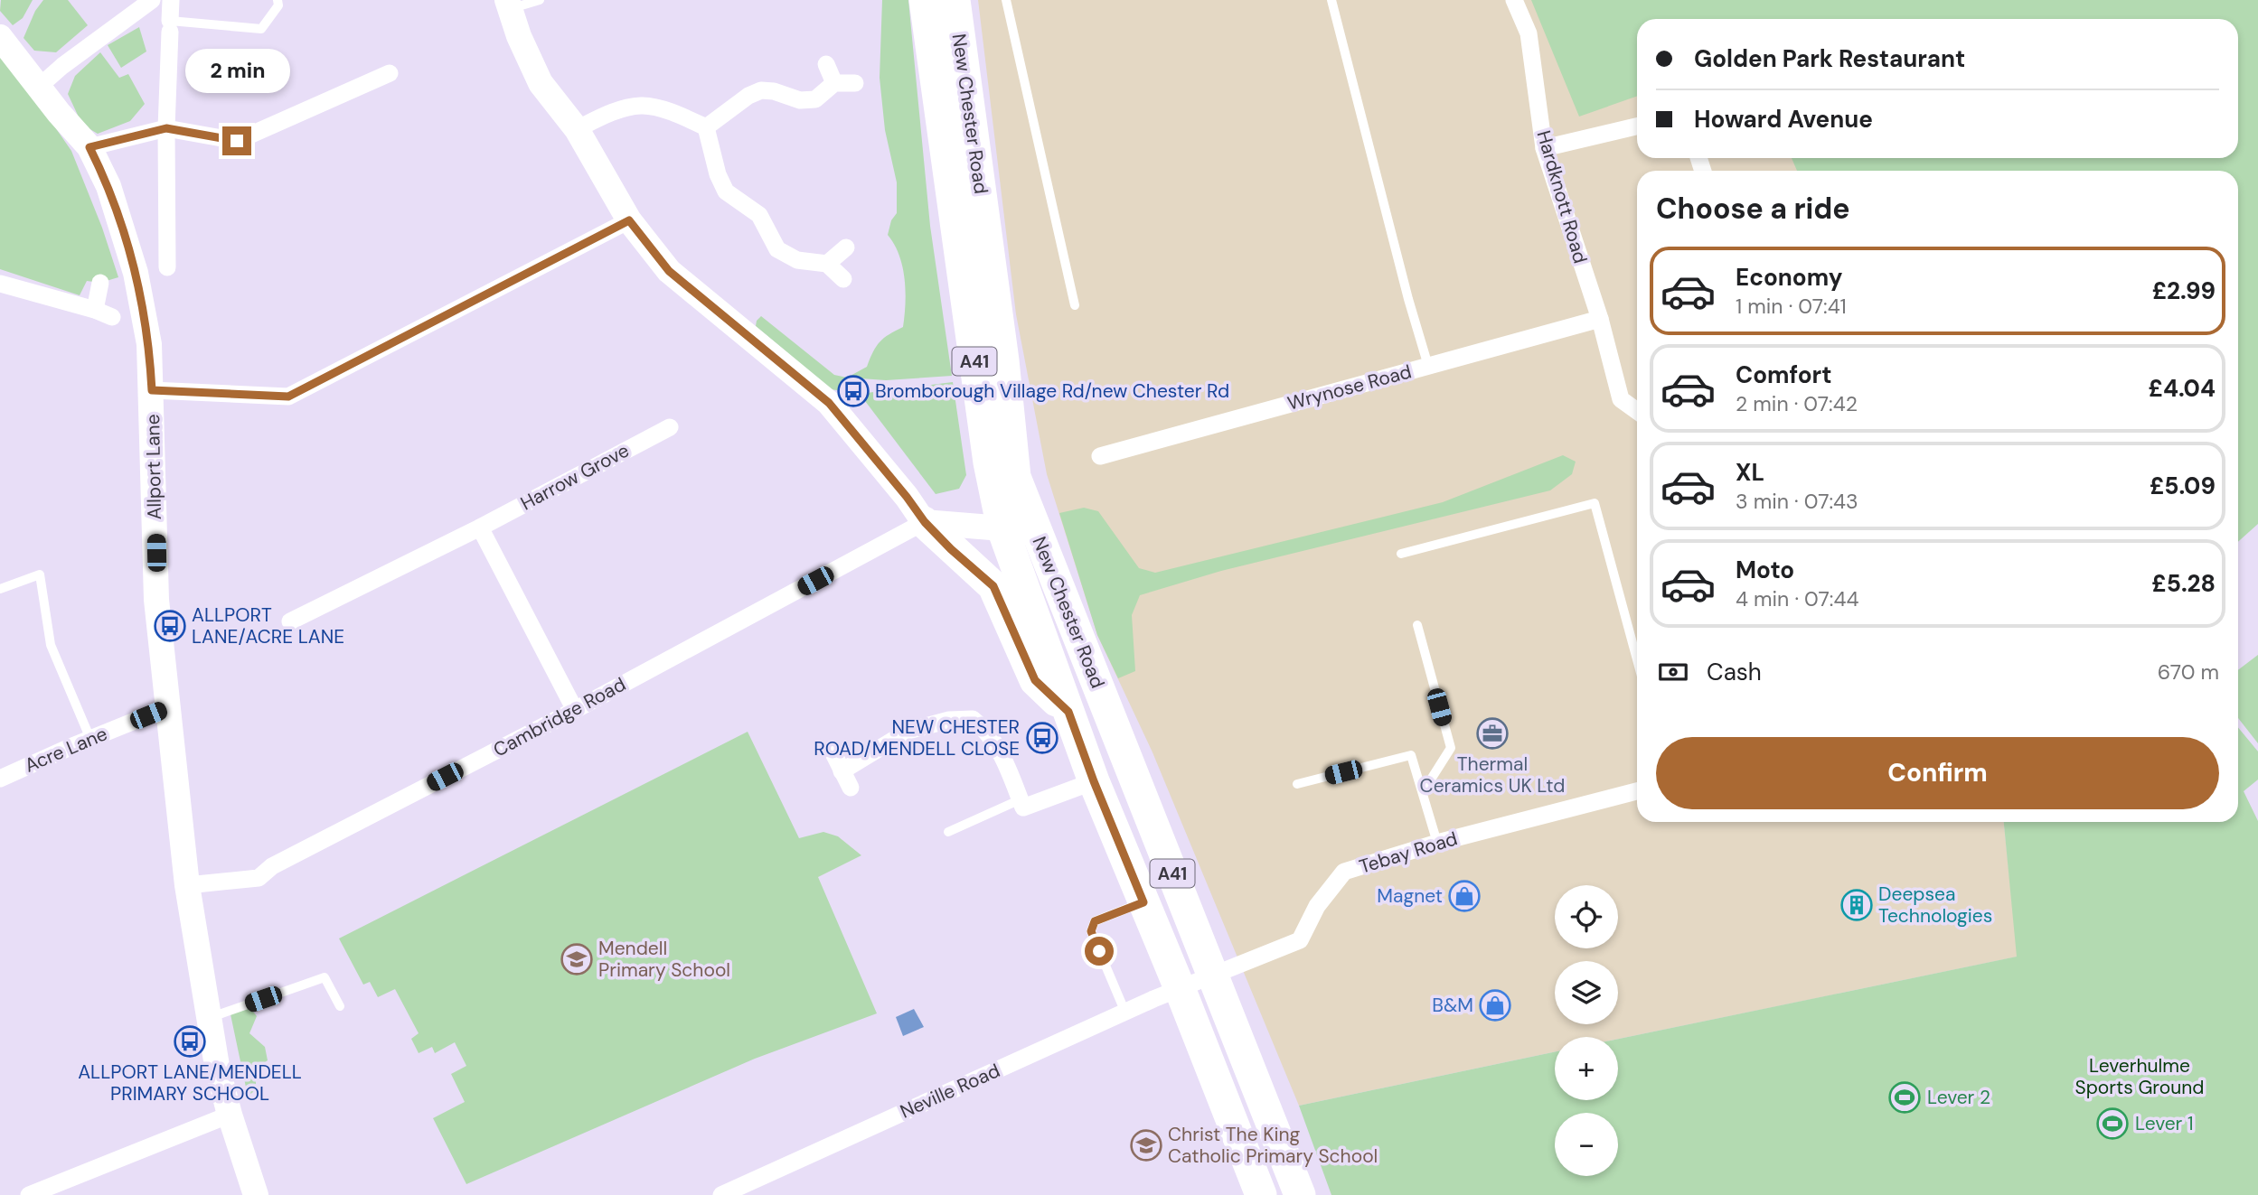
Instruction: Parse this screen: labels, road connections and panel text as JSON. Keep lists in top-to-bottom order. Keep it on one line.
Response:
{"streets":{"highway":["New Chester Road","A41"],"street":["Hardknott Road","Wrynose Road","Allport Lane","Harrow Grove","Cambridge Road","Acre Lane","Tebay Road","Neville Road"]},"crossings":[["New Chester Road","Tebay Road"],["New Chester Road","Neville Road"],["Hardknott Road","Wrynose Road"],["Allport Lane","Cambridge Road"],["Allport Lane","Acre Lane"],["Tebay Road","Neville Road"]],"parks":["Leverhulme Sports Ground"],"places":{"bus stop":["Bromborough Village Rd/new Chester Rd","ALLPORT LANE/ACRE LANE","NEW CHESTER ROAD/MENDELL CLOSE","ALLPORT LANE/MENDELL PRIMARY SCHOOL"],"office":["Thermal Ceramics UK Ltd"],"shop":["Magnet","B&M"],"building":["Deepsea Technologies"],"school or university":["Mendell Primary School","Christ The King Catholic Primary School"],"sports":["Lever 2","Lever 1"]},"page":{"banner":["Golden Park Restaurant","Howard Avenue"],"bubble":"2 min","heading":"Choose a ride","list":[{"name":"Economy","note":"1 min · 07:41","value":"£2.99"},{"name":"Comfort","note":"2 min · 07:42","value":"£4.04"},{"name":"XL","note":"3 min · 07:43","value":"£5.09"},{"name":"Moto","note":"4 min · 07:44","value":"£5.28"}],"pay":["Cash","670 m"],"buttons":"Confirm","map_buttons":["+","−"]}}
